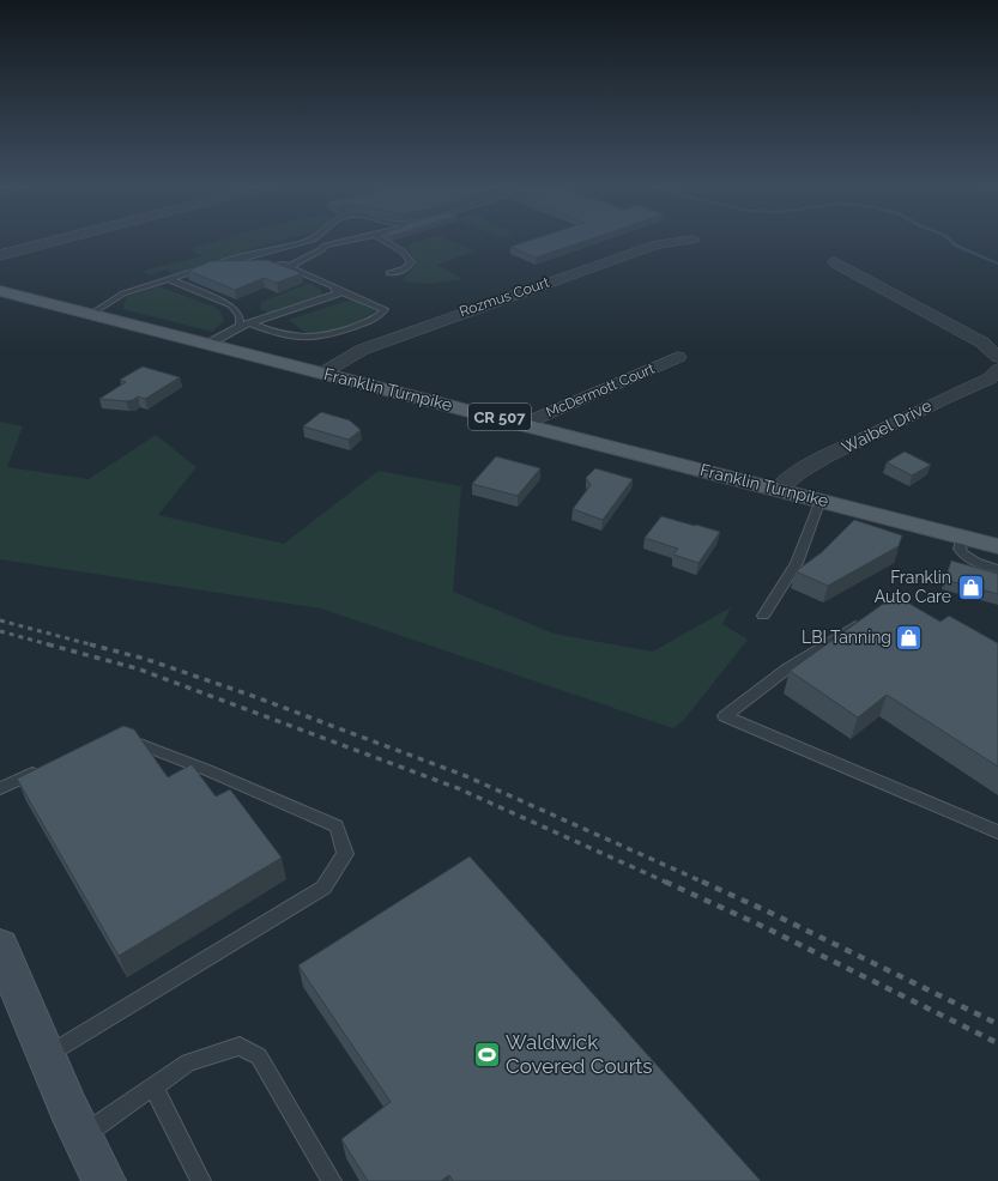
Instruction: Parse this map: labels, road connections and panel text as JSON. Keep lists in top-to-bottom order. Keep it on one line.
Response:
{"streets":{"main road":["Franklin Turnpike","CR 507"],"street":["Rozmus Court","McDermott Court","Waibel Drive"]},"crossings":[["Rozmus Court","Franklin Turnpike"],["Franklin Turnpike","McDermott Court"],["Franklin Turnpike","Waibel Drive"]],"places":{"shop":["Franklin Auto Care","LBI Tanning"],"sports":["Waldwick Covered Courts"]}}
